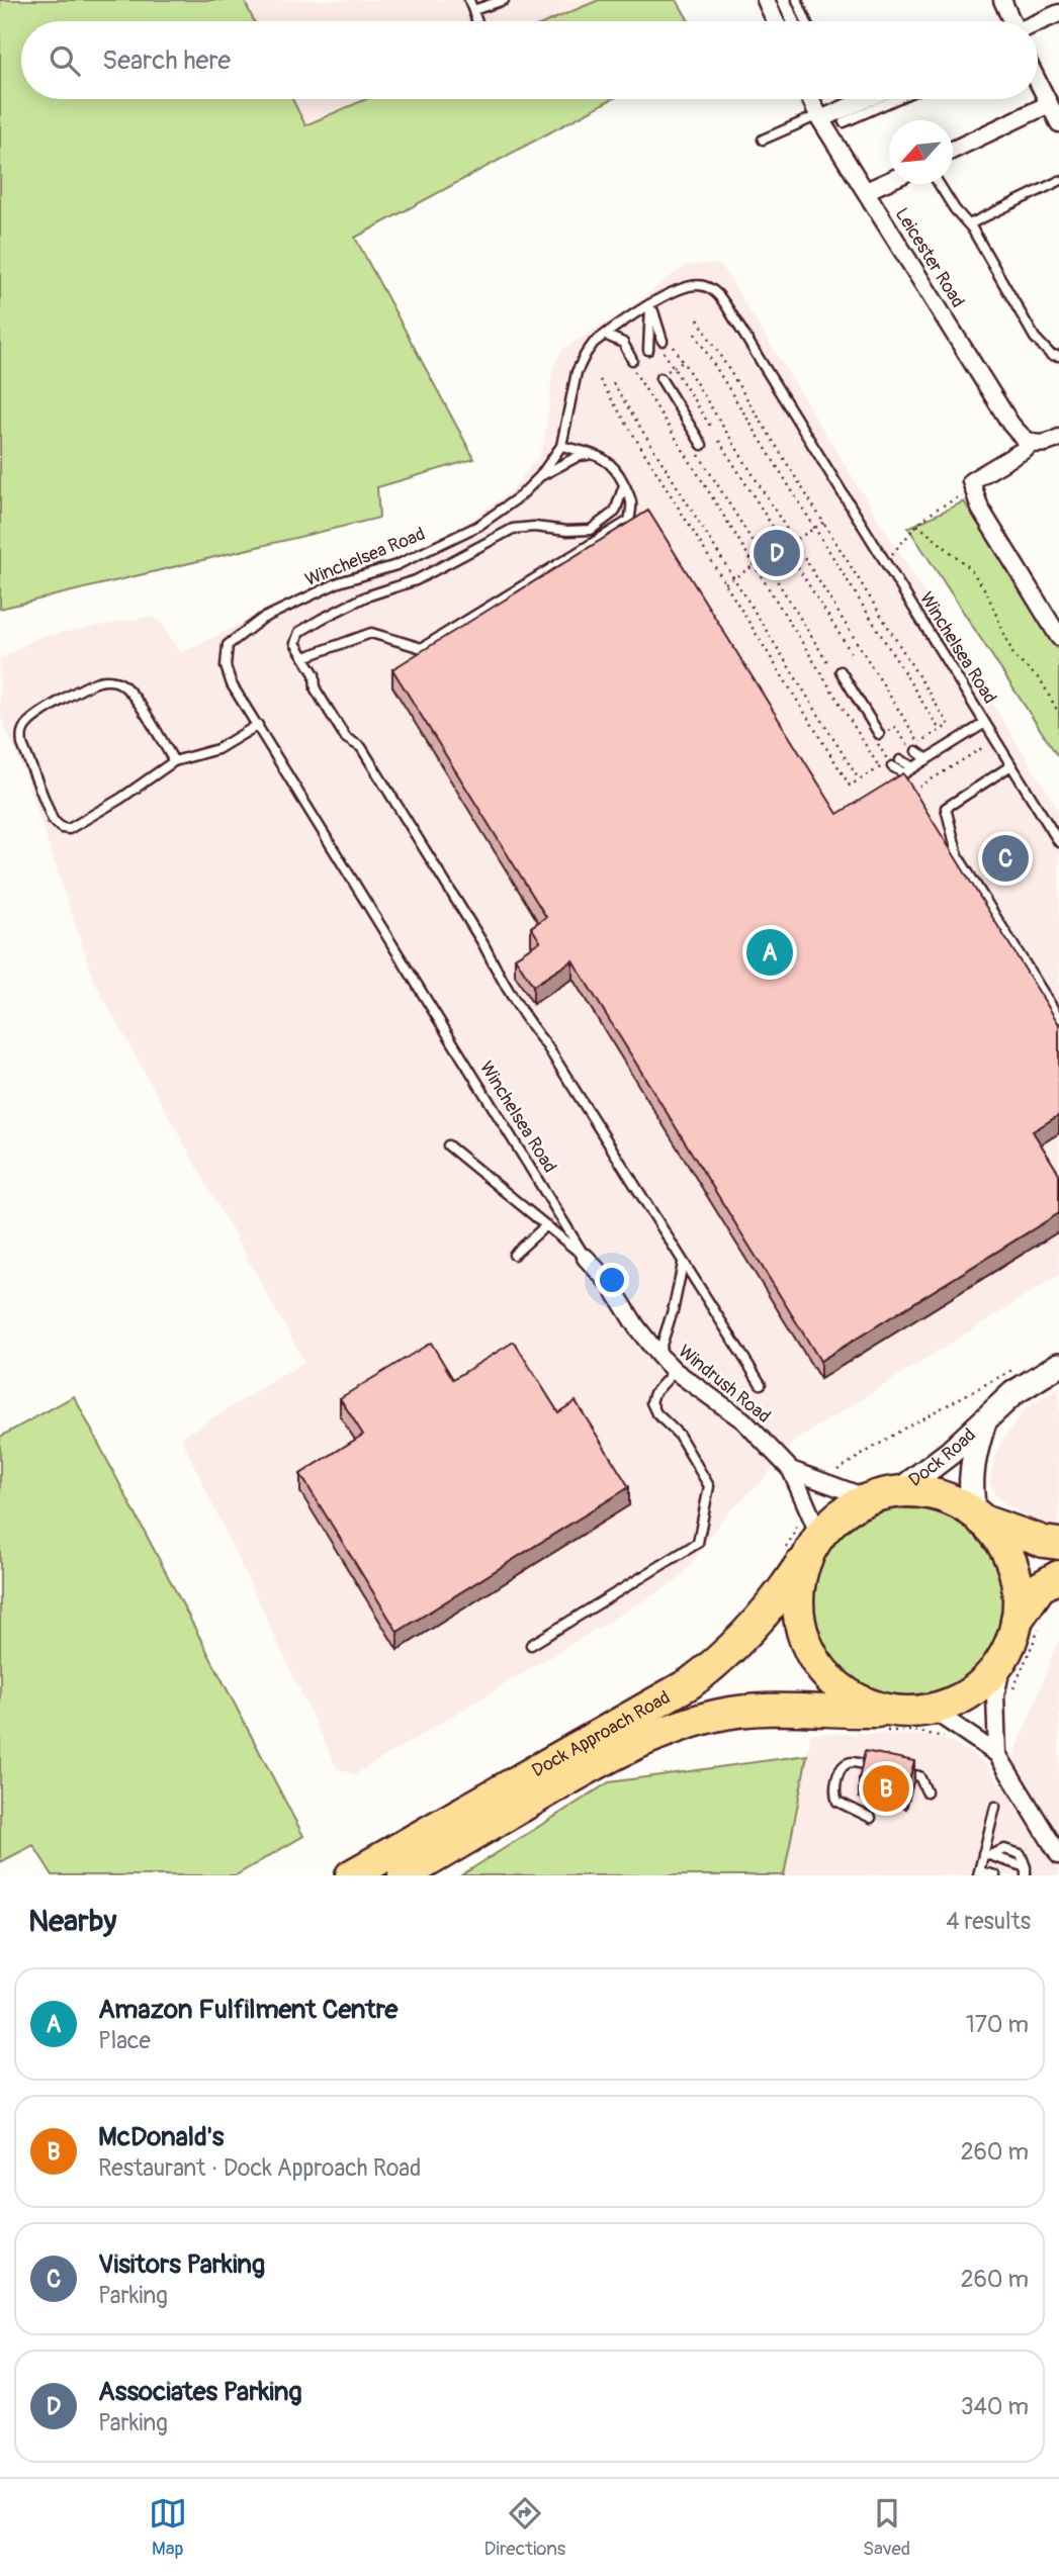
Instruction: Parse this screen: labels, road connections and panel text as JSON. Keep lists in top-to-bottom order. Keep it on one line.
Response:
{"streets":{"highway":["Dock Approach Road"],"street":["Leicester Road","Windrush Road","Dock Road"],"lane":["Winchelsea Road"]},"crossings":[["Winchelsea Road","Windrush Road"],["Windrush Road","Dock Road"],["Windrush Road","Dock Approach Road"],["Dock Road","Dock Approach Road"]],"north":"bottom left","page":{"search":"Search here","pins":["D","C","A","B"],"heading":["Nearby","4 results"],"list":[{"mark":"A","name":"Amazon Fulfilment Centre","note":"Place","value":"170 m"},{"mark":"B","name":"McDonald's","note":"Restaurant · Dock Approach Road","value":"260 m"},{"mark":"C","name":"Visitors Parking","note":"Parking","value":"260 m"},{"mark":"D","name":"Associates Parking","note":"Parking","value":"340 m"}],"nav":["Map","Directions","Saved"]}}
